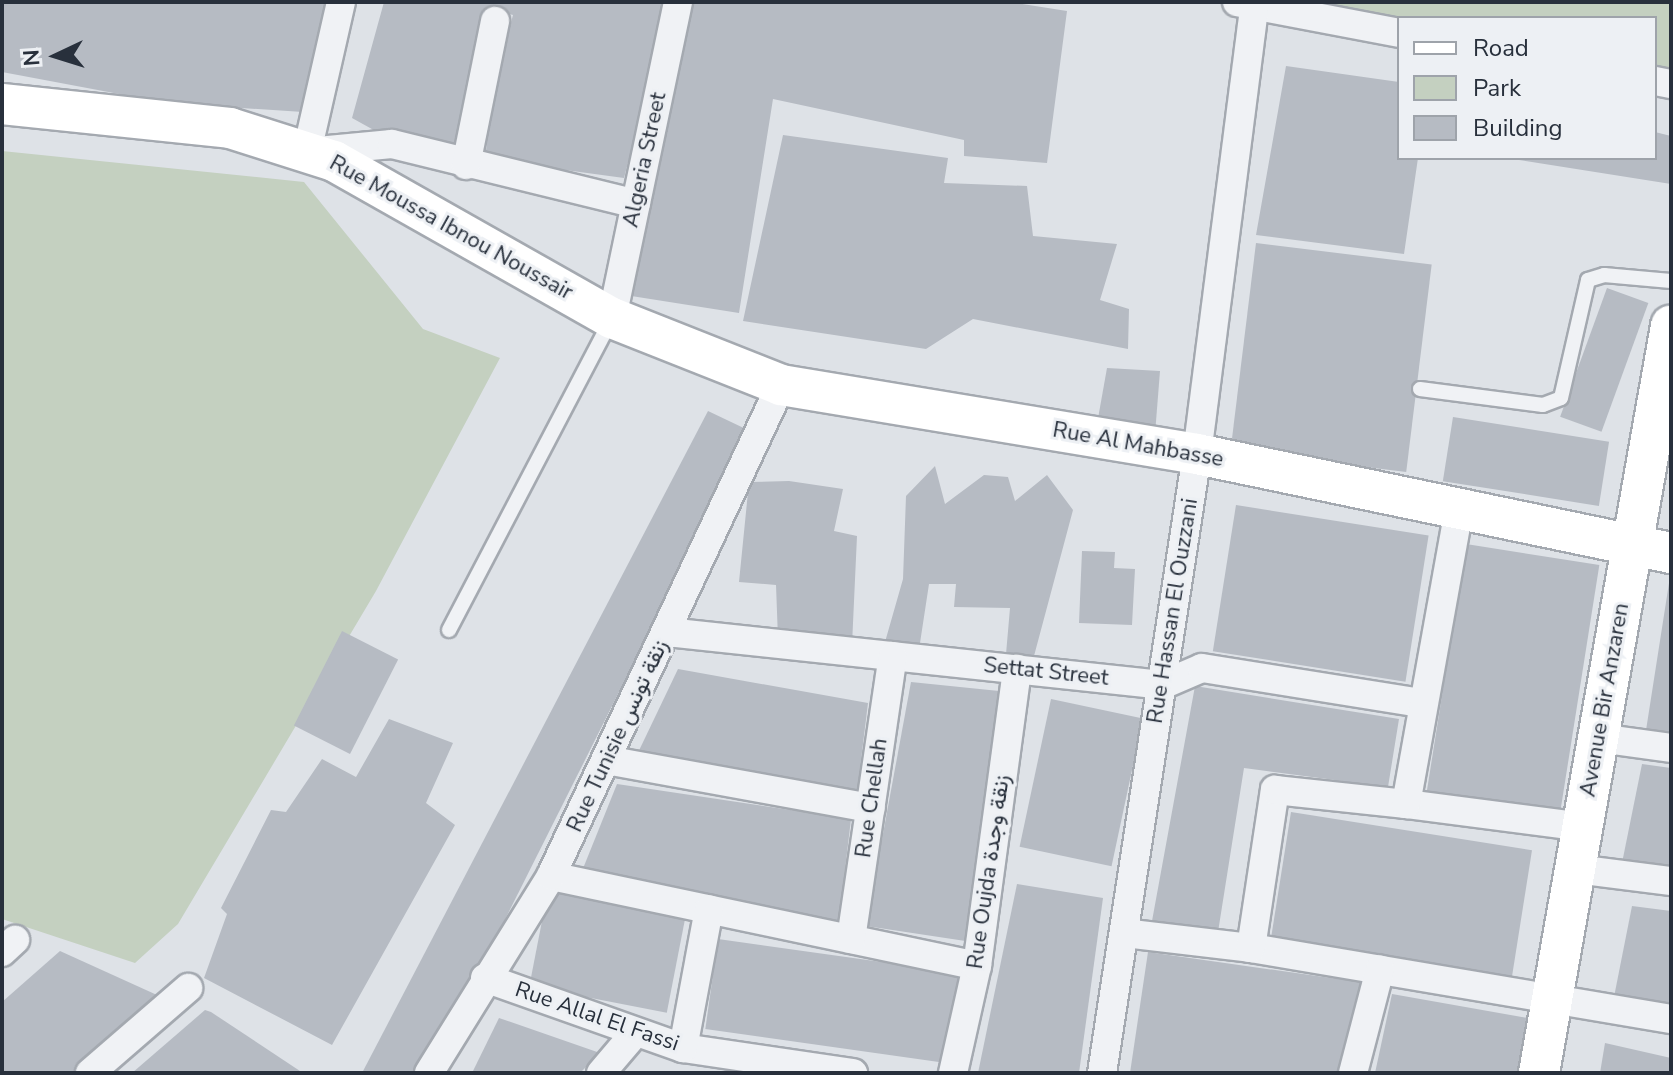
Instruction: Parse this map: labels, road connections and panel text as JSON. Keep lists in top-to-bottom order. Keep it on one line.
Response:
{"streets":{"street":["Algeria Street","Rue Moussa Ibnou Noussair","Rue Al Mahbasse","Rue Hassan El Ouzzani","Settat Street","Avenue Bir Anzaren","Rue Tunisie زنقة تونس","Rue Chellah","Rue Oujda زنقة وجدة","Rue Allal El Fassi"]},"crossings":[["Algeria Street","Rue Moussa Ibnou Noussair"],["Algeria Street","Rue Al Mahbasse"],["Rue Moussa Ibnou Noussair","Rue Al Mahbasse"],["Rue Al Mahbasse","Rue Hassan El Ouzzani"],["Rue Al Mahbasse","Avenue Bir Anzaren"],["Rue Al Mahbasse","Rue Tunisie زنقة تونس"],["Rue Hassan El Ouzzani","Settat Street"],["Settat Street","Rue Tunisie زنقة تونس"],["Settat Street","Rue Chellah"],["Settat Street","Rue Oujda زنقة وجدة"],["Rue Tunisie زنقة تونس","Rue Allal El Fassi"]],"legend":["Road","Park","Building"],"north":"left"}
